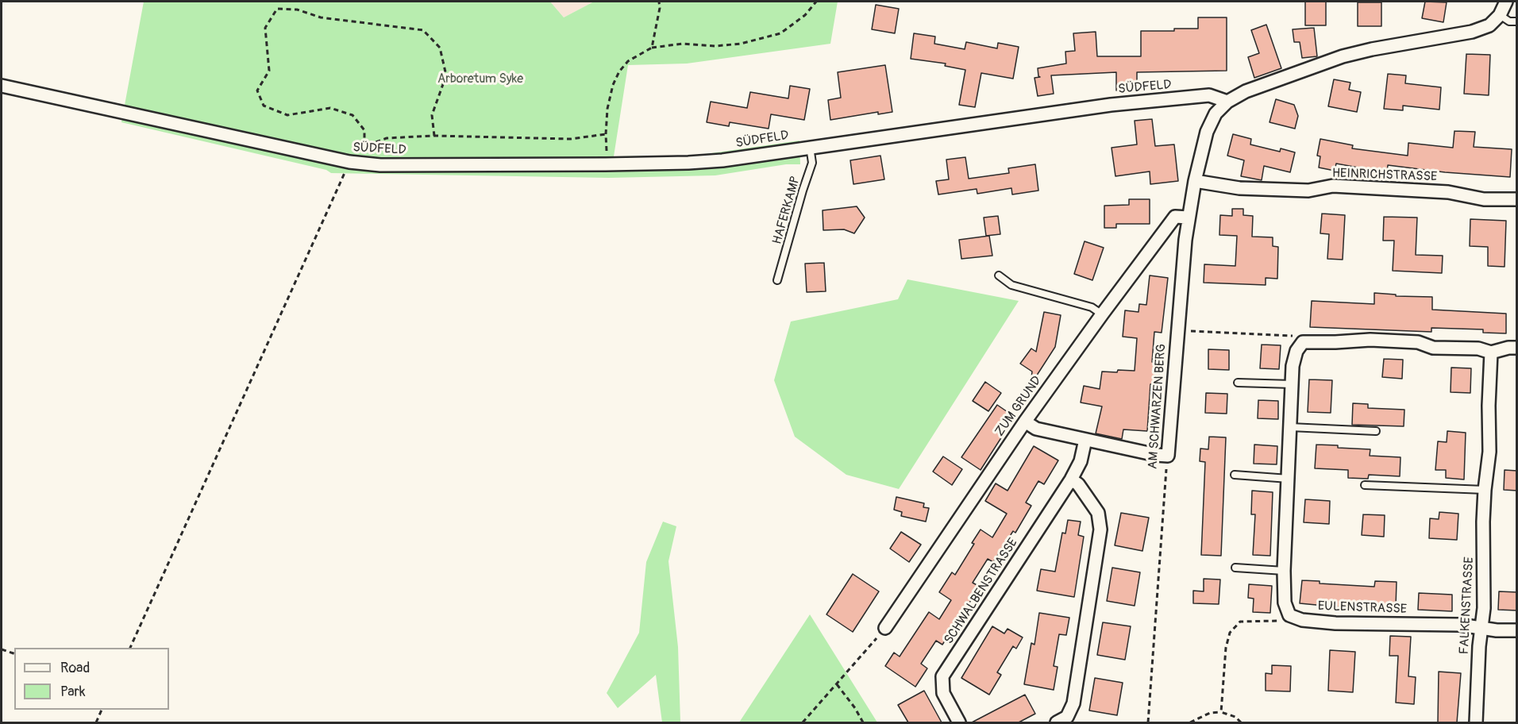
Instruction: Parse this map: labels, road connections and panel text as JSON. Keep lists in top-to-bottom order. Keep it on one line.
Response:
{"streets":{"street":["SÜDFELD","HEINRICHSTRASSE","ZUM GRUND","AM SCHWARZEN BERG","SCHWALBENSTRASSE","FALKENSTRASSE","EULENSTRASSE"],"lane":["HAFERKAMP"]},"crossings":[["SÜDFELD","HAFERKAMP"],["SÜDFELD","AM SCHWARZEN BERG"],["HEINRICHSTRASSE","AM SCHWARZEN BERG"],["ZUM GRUND","AM SCHWARZEN BERG"],["FALKENSTRASSE","EULENSTRASSE"]],"parks":["Arboretum Syke"],"legend":["Road","Park"]}
